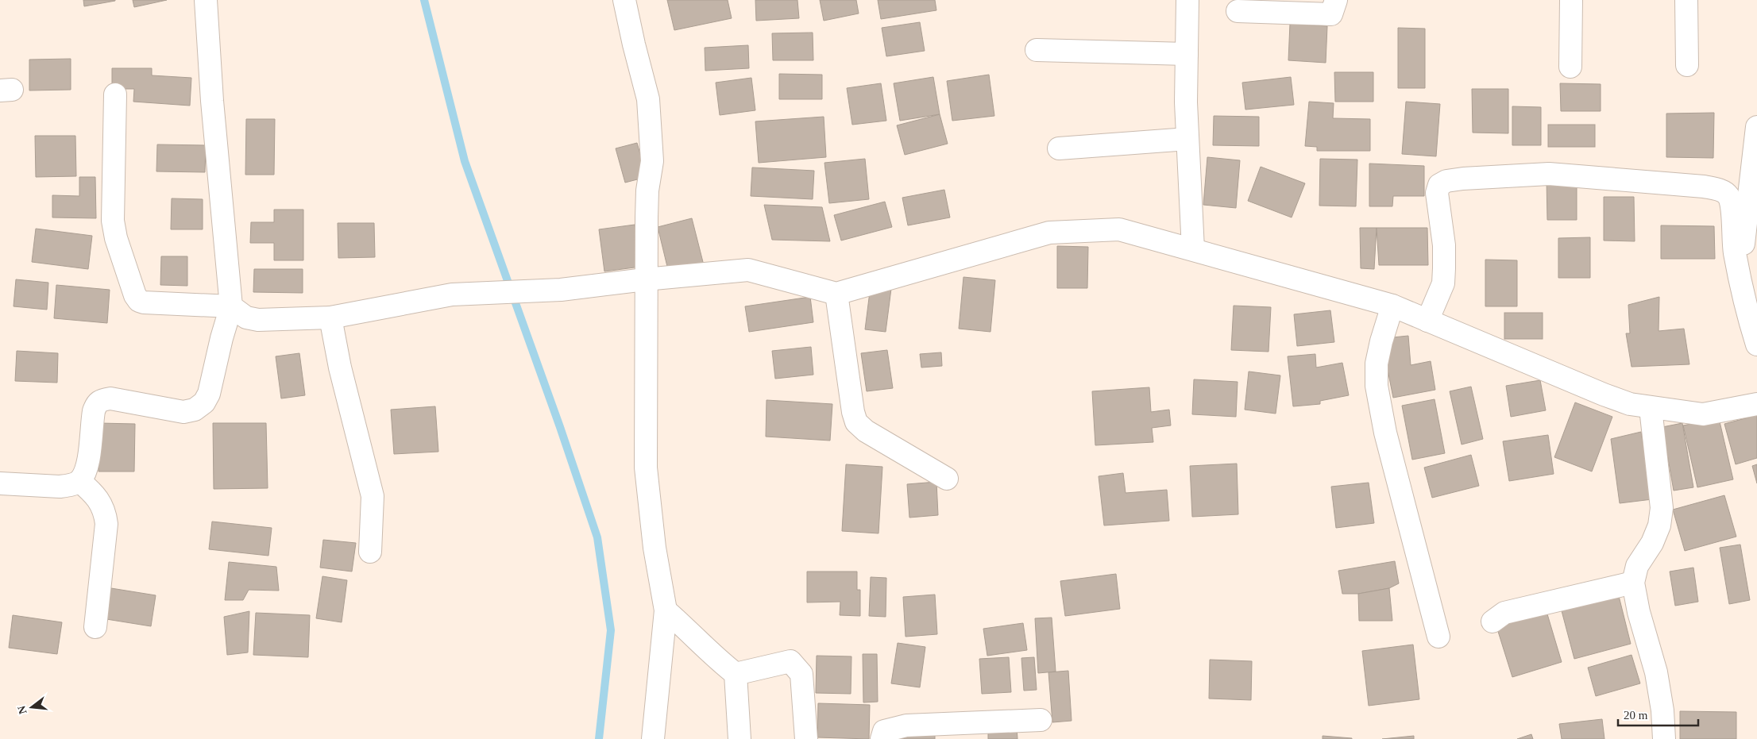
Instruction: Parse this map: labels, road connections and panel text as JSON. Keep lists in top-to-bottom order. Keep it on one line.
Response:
{"scale_bar":"20 m","north":"left"}
